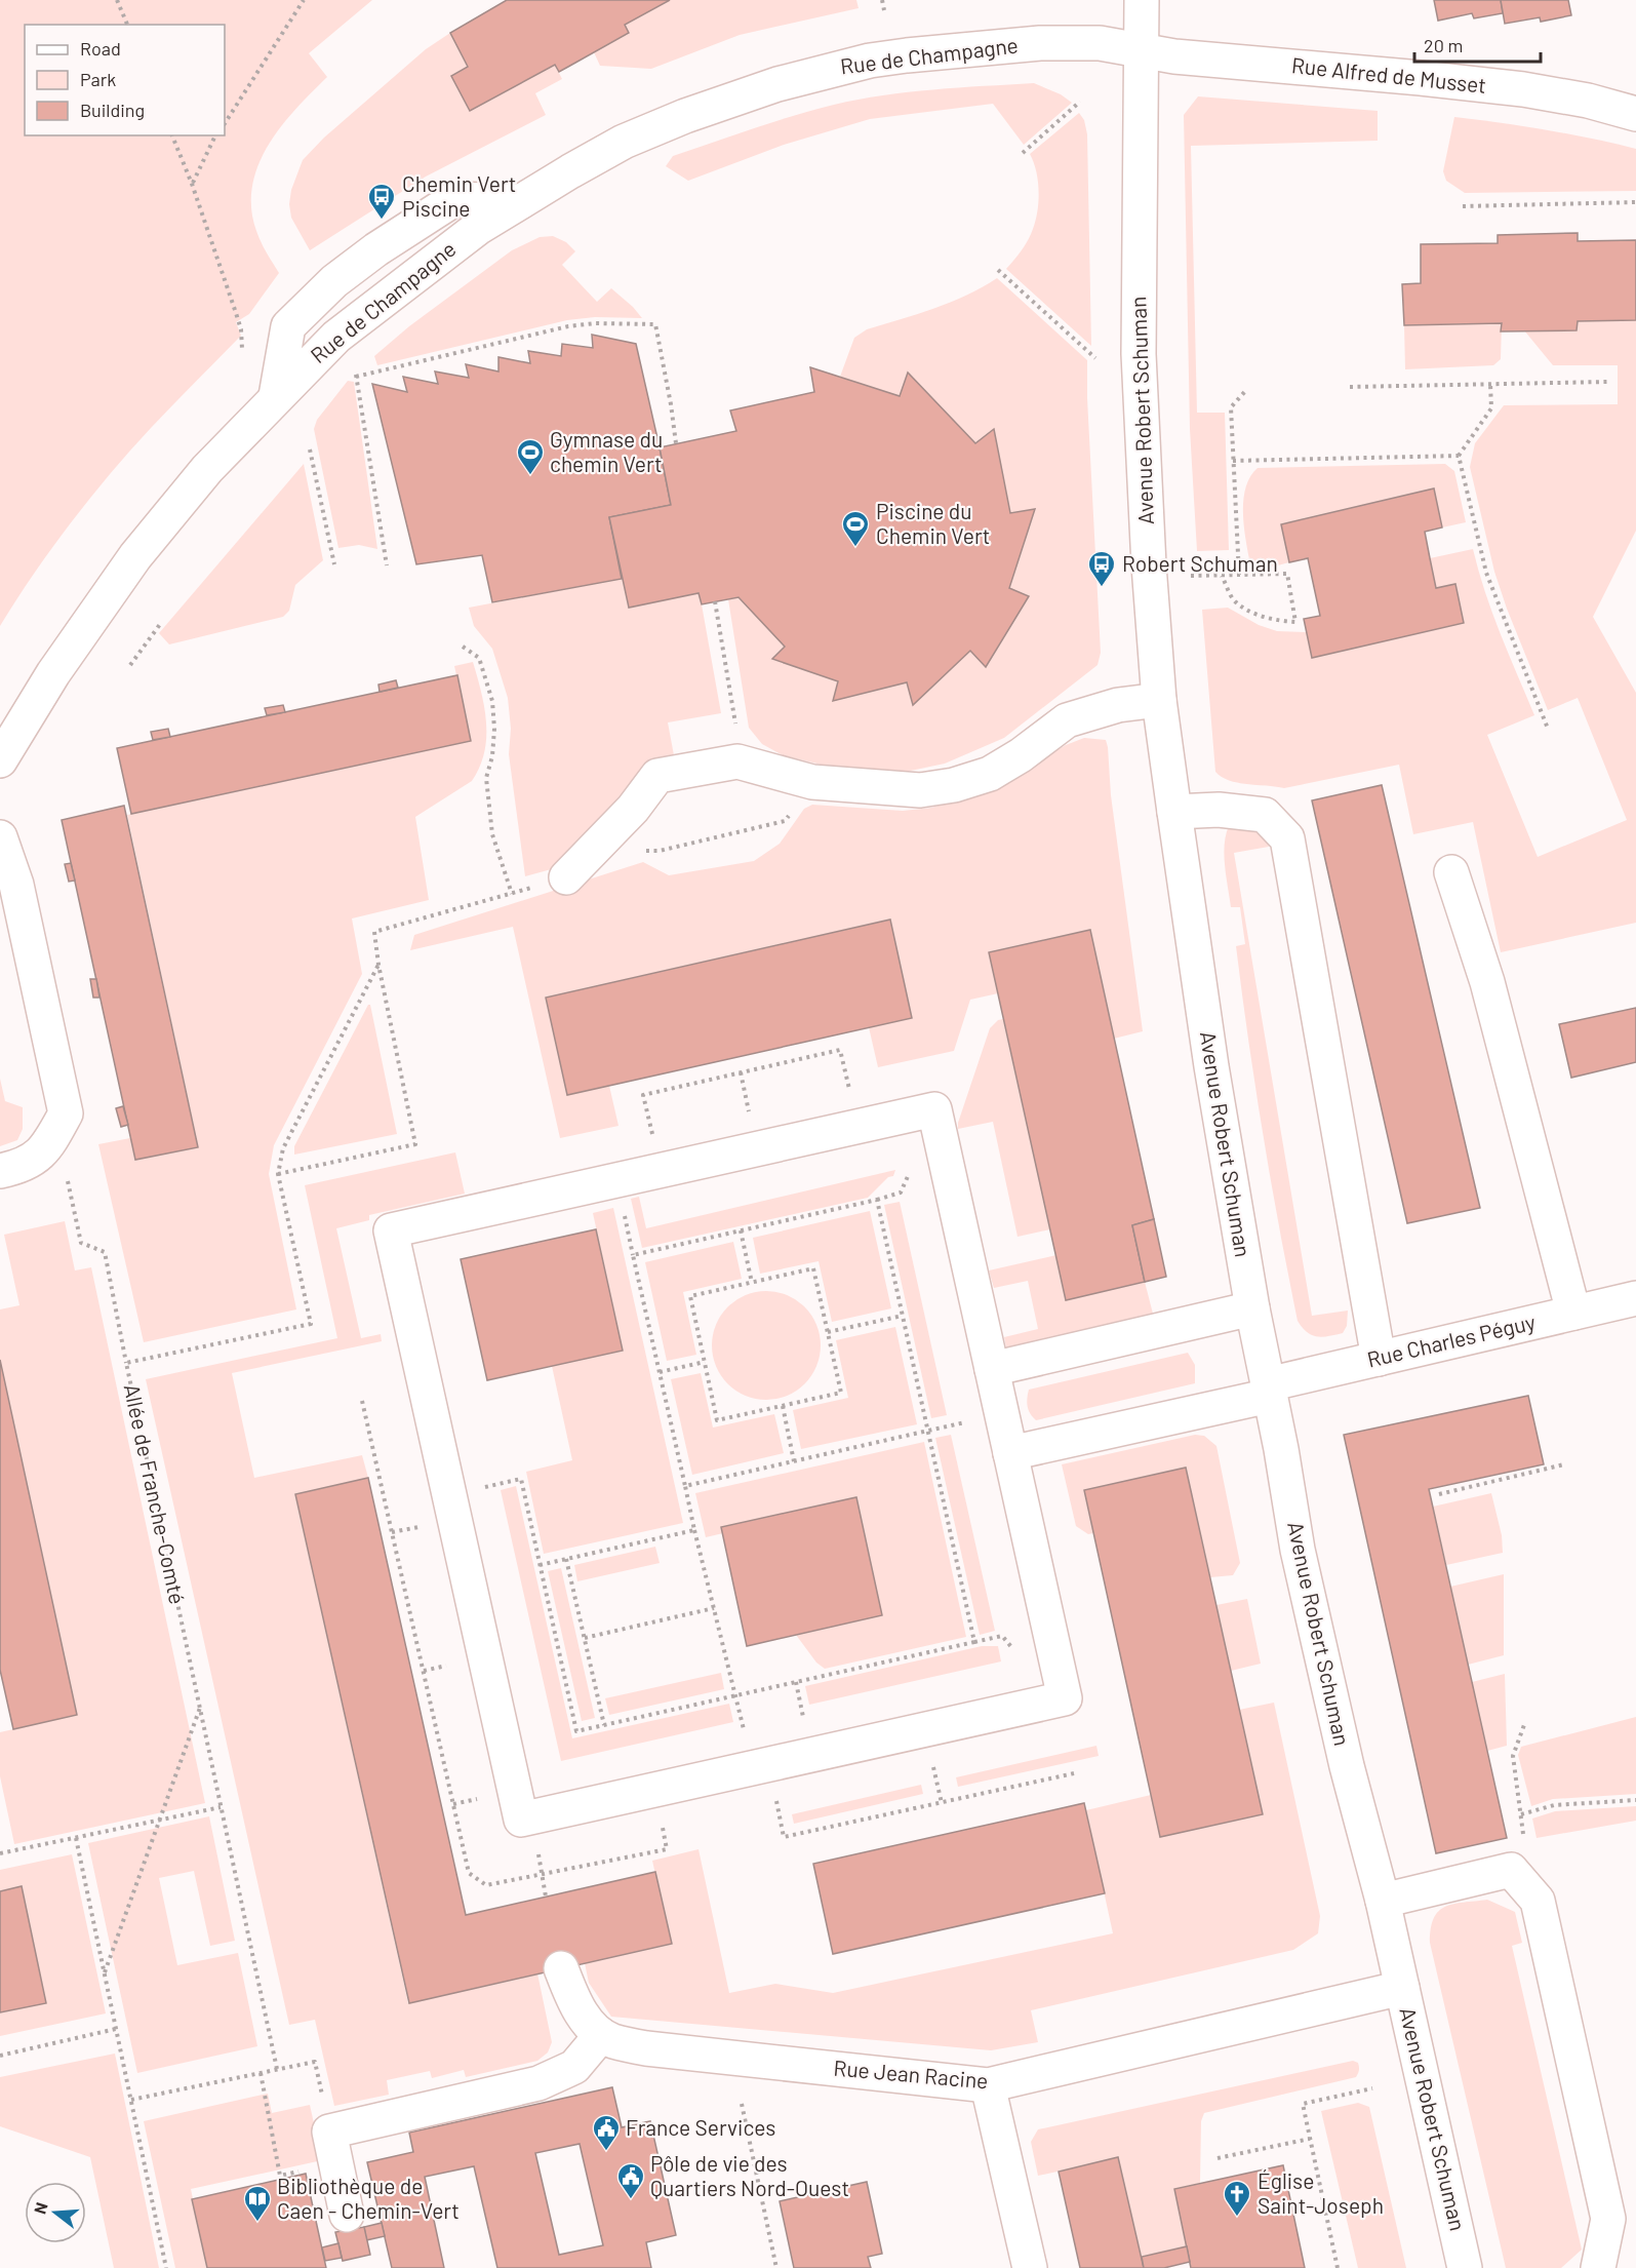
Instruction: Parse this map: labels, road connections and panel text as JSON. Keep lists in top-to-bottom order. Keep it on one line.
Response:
{"streets":{"street":["Rue de Champagne","Rue Alfred de Musset","Avenue Robert Schuman","Rue Charles Péguy","Rue Jean Racine"],"path":["Allée de Franche-Comté"]},"crossings":[["Rue de Champagne","Rue Alfred de Musset"],["Rue de Champagne","Avenue Robert Schuman"],["Rue Alfred de Musset","Avenue Robert Schuman"],["Avenue Robert Schuman","Rue Charles Péguy"],["Avenue Robert Schuman","Rue Jean Racine"]],"places":{"bus stop":["Chemin Vert Piscine","Robert Schuman"],"sports":["Gymnase du chemin Vert","Piscine du Chemin Vert"],"public building":["France Services","Pôle de vie des Quartiers Nord-Ouest"],"church":["Église Saint-Joseph"],"library":["Bibliothèque de Caen - Chemin-Vert"]},"legend":["Road","Park","Building"],"scale_bar":"20 m","north":"left"}
